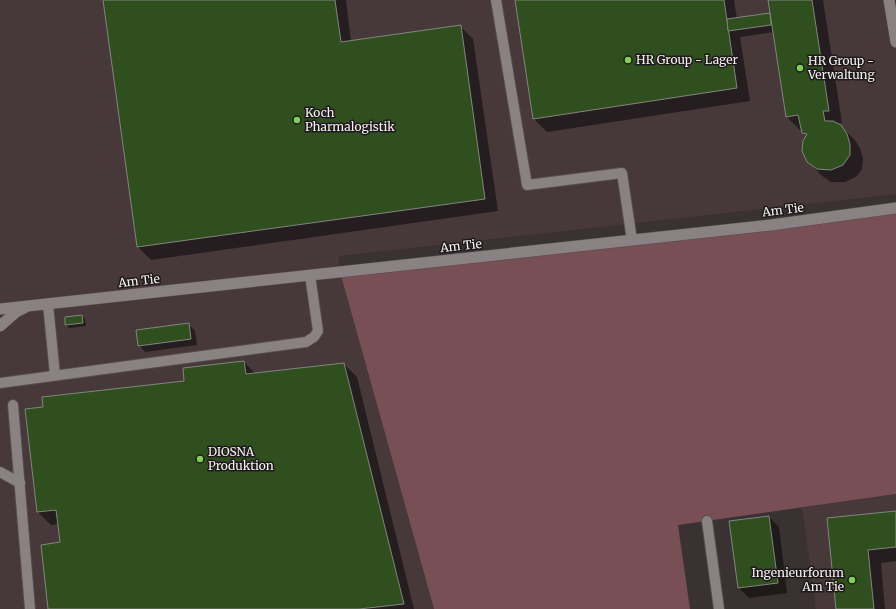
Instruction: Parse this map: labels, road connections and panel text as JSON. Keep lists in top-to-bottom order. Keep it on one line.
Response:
{"streets":{"street":["Am Tie"]},"places":["HR Group - Lager","HR Group - Verwaltung","Koch Pharmalogistik","DIOSNA Produktion","Ingenieurforum Am Tie"]}
